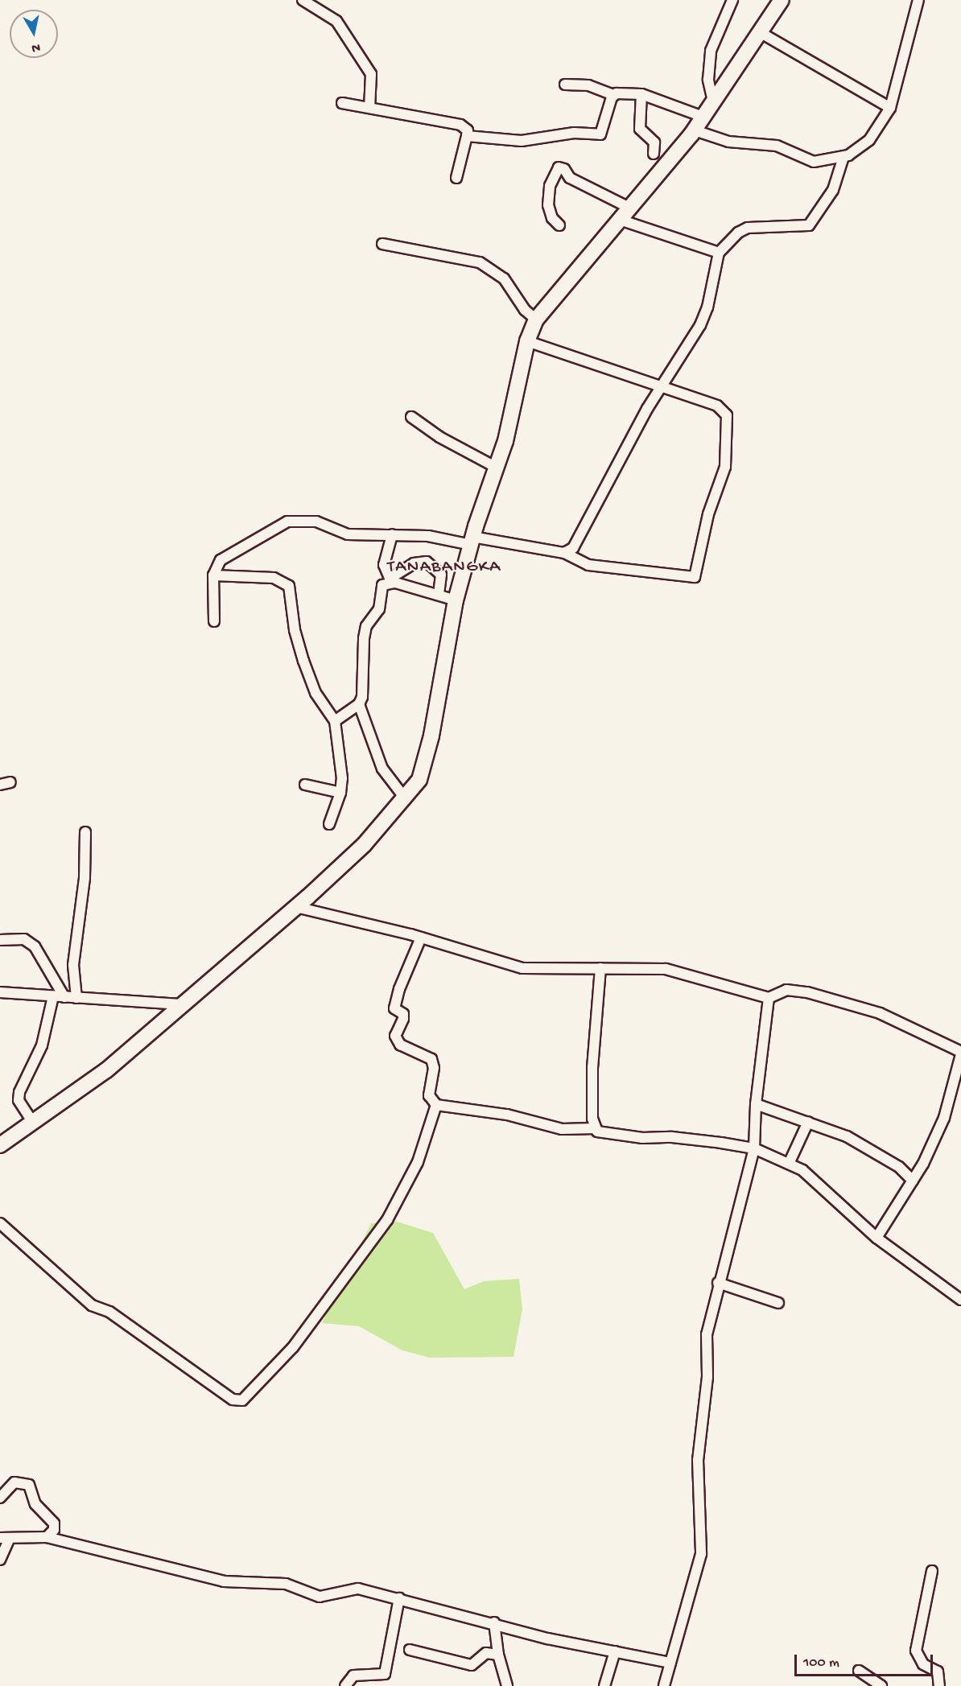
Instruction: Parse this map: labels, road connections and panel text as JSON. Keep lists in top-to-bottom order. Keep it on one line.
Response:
{"districts":["TANABANGKA"],"scale_bar":"100 m","north":"bottom"}
